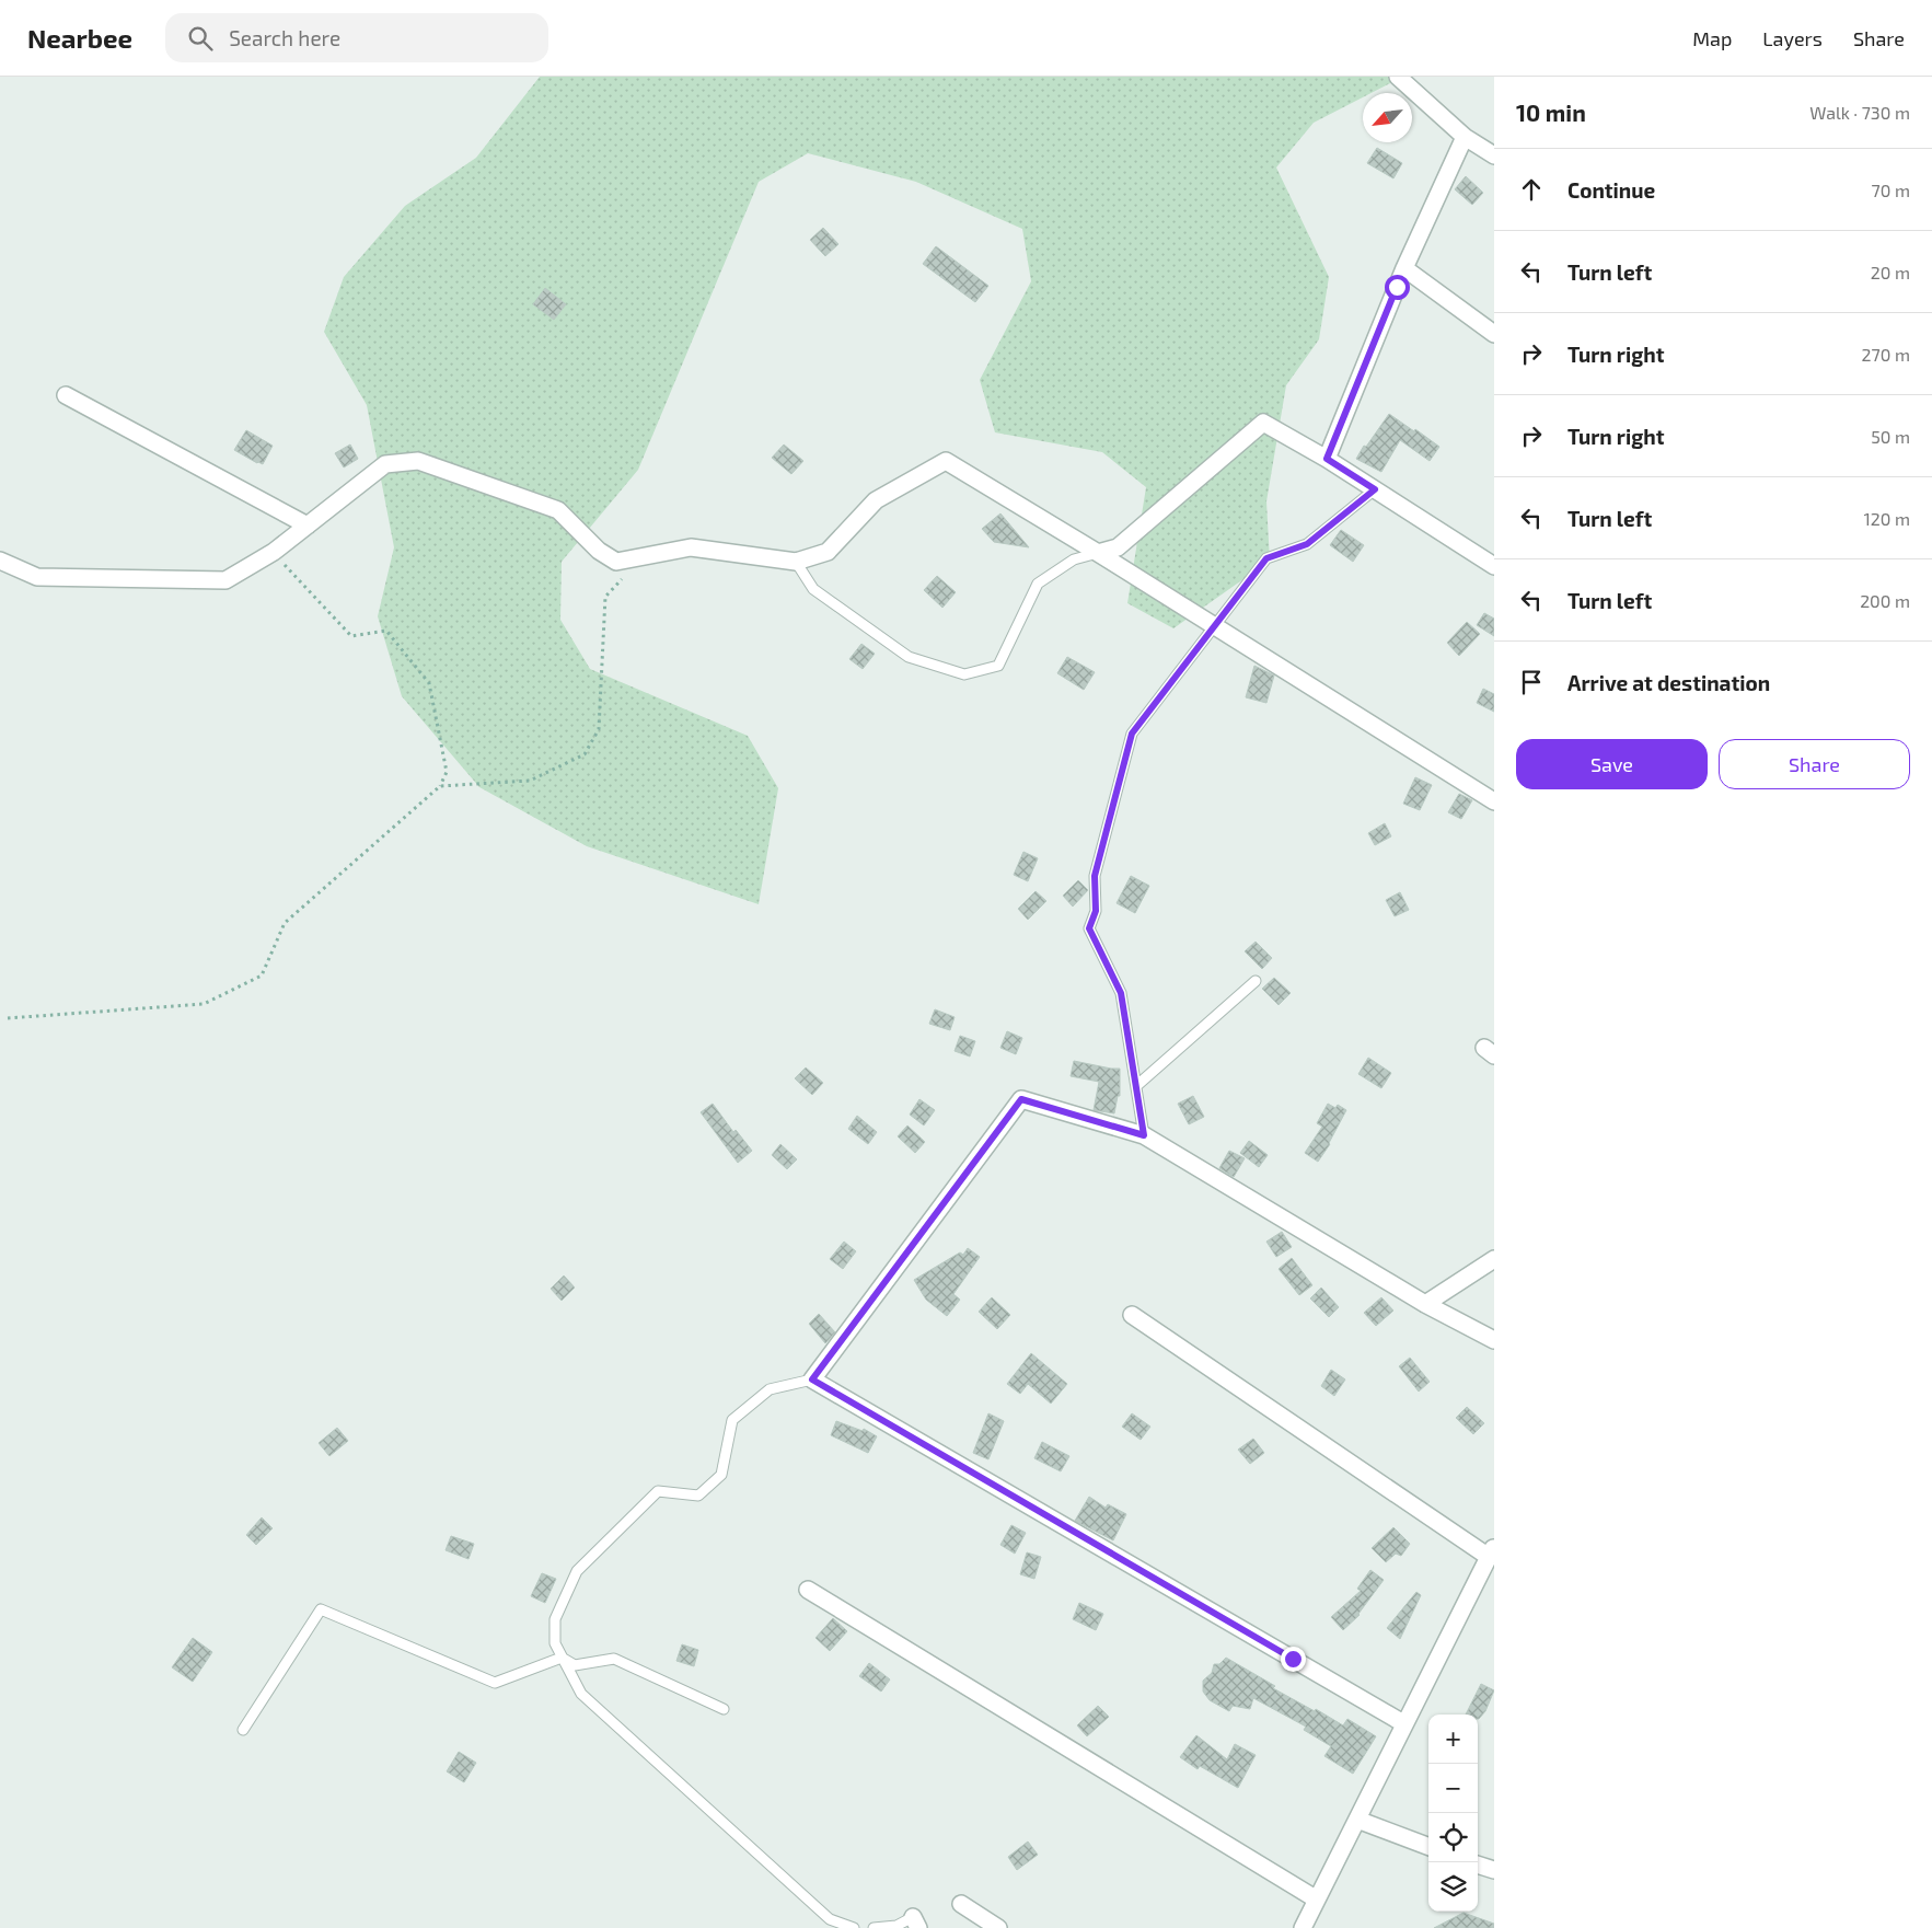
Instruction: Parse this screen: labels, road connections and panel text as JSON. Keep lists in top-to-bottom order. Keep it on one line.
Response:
{"north":"bottom left","page":{"header":"Nearbee","search":"Search here","nav":["Map","Layers","Share"],"heading":["10 min","Walk · 730 m"],"list":[["Continue","70 m"],["Turn left","20 m"],["Turn right","270 m"],["Turn right","50 m"],["Turn left","120 m"],["Turn left","200 m"],"Arrive at destination"],"buttons":["Save","Share"],"map_buttons":["+","−"]}}
